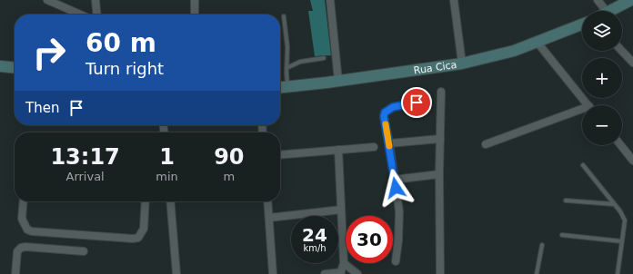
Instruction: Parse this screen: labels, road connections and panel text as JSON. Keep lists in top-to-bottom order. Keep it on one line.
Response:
{"streets":{"street":["Rua Cica"]},"page":{"map_buttons":["+","−"],"turn":["60 m","Turn right"],"then":"Then","eta":["13:17","Arrival","1","min","90","m"],"speed":"24 km/h","limit":"30"}}
